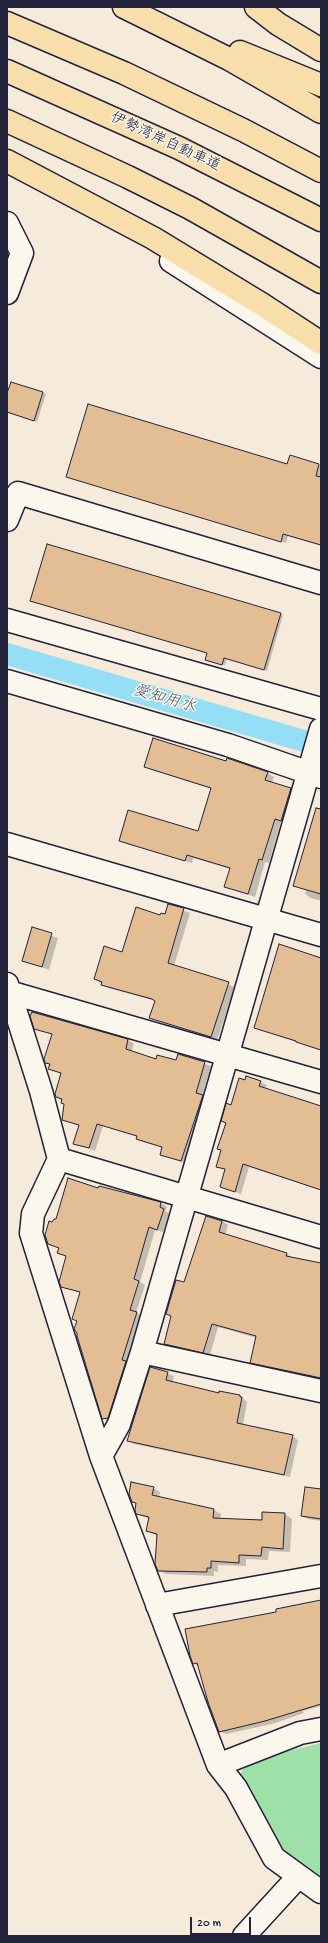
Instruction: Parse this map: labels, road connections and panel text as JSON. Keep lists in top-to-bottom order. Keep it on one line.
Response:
{"streets":{"highway":["伊勢湾岸自動車道"]},"water":["愛知用水"],"scale_bar":"20 m"}
